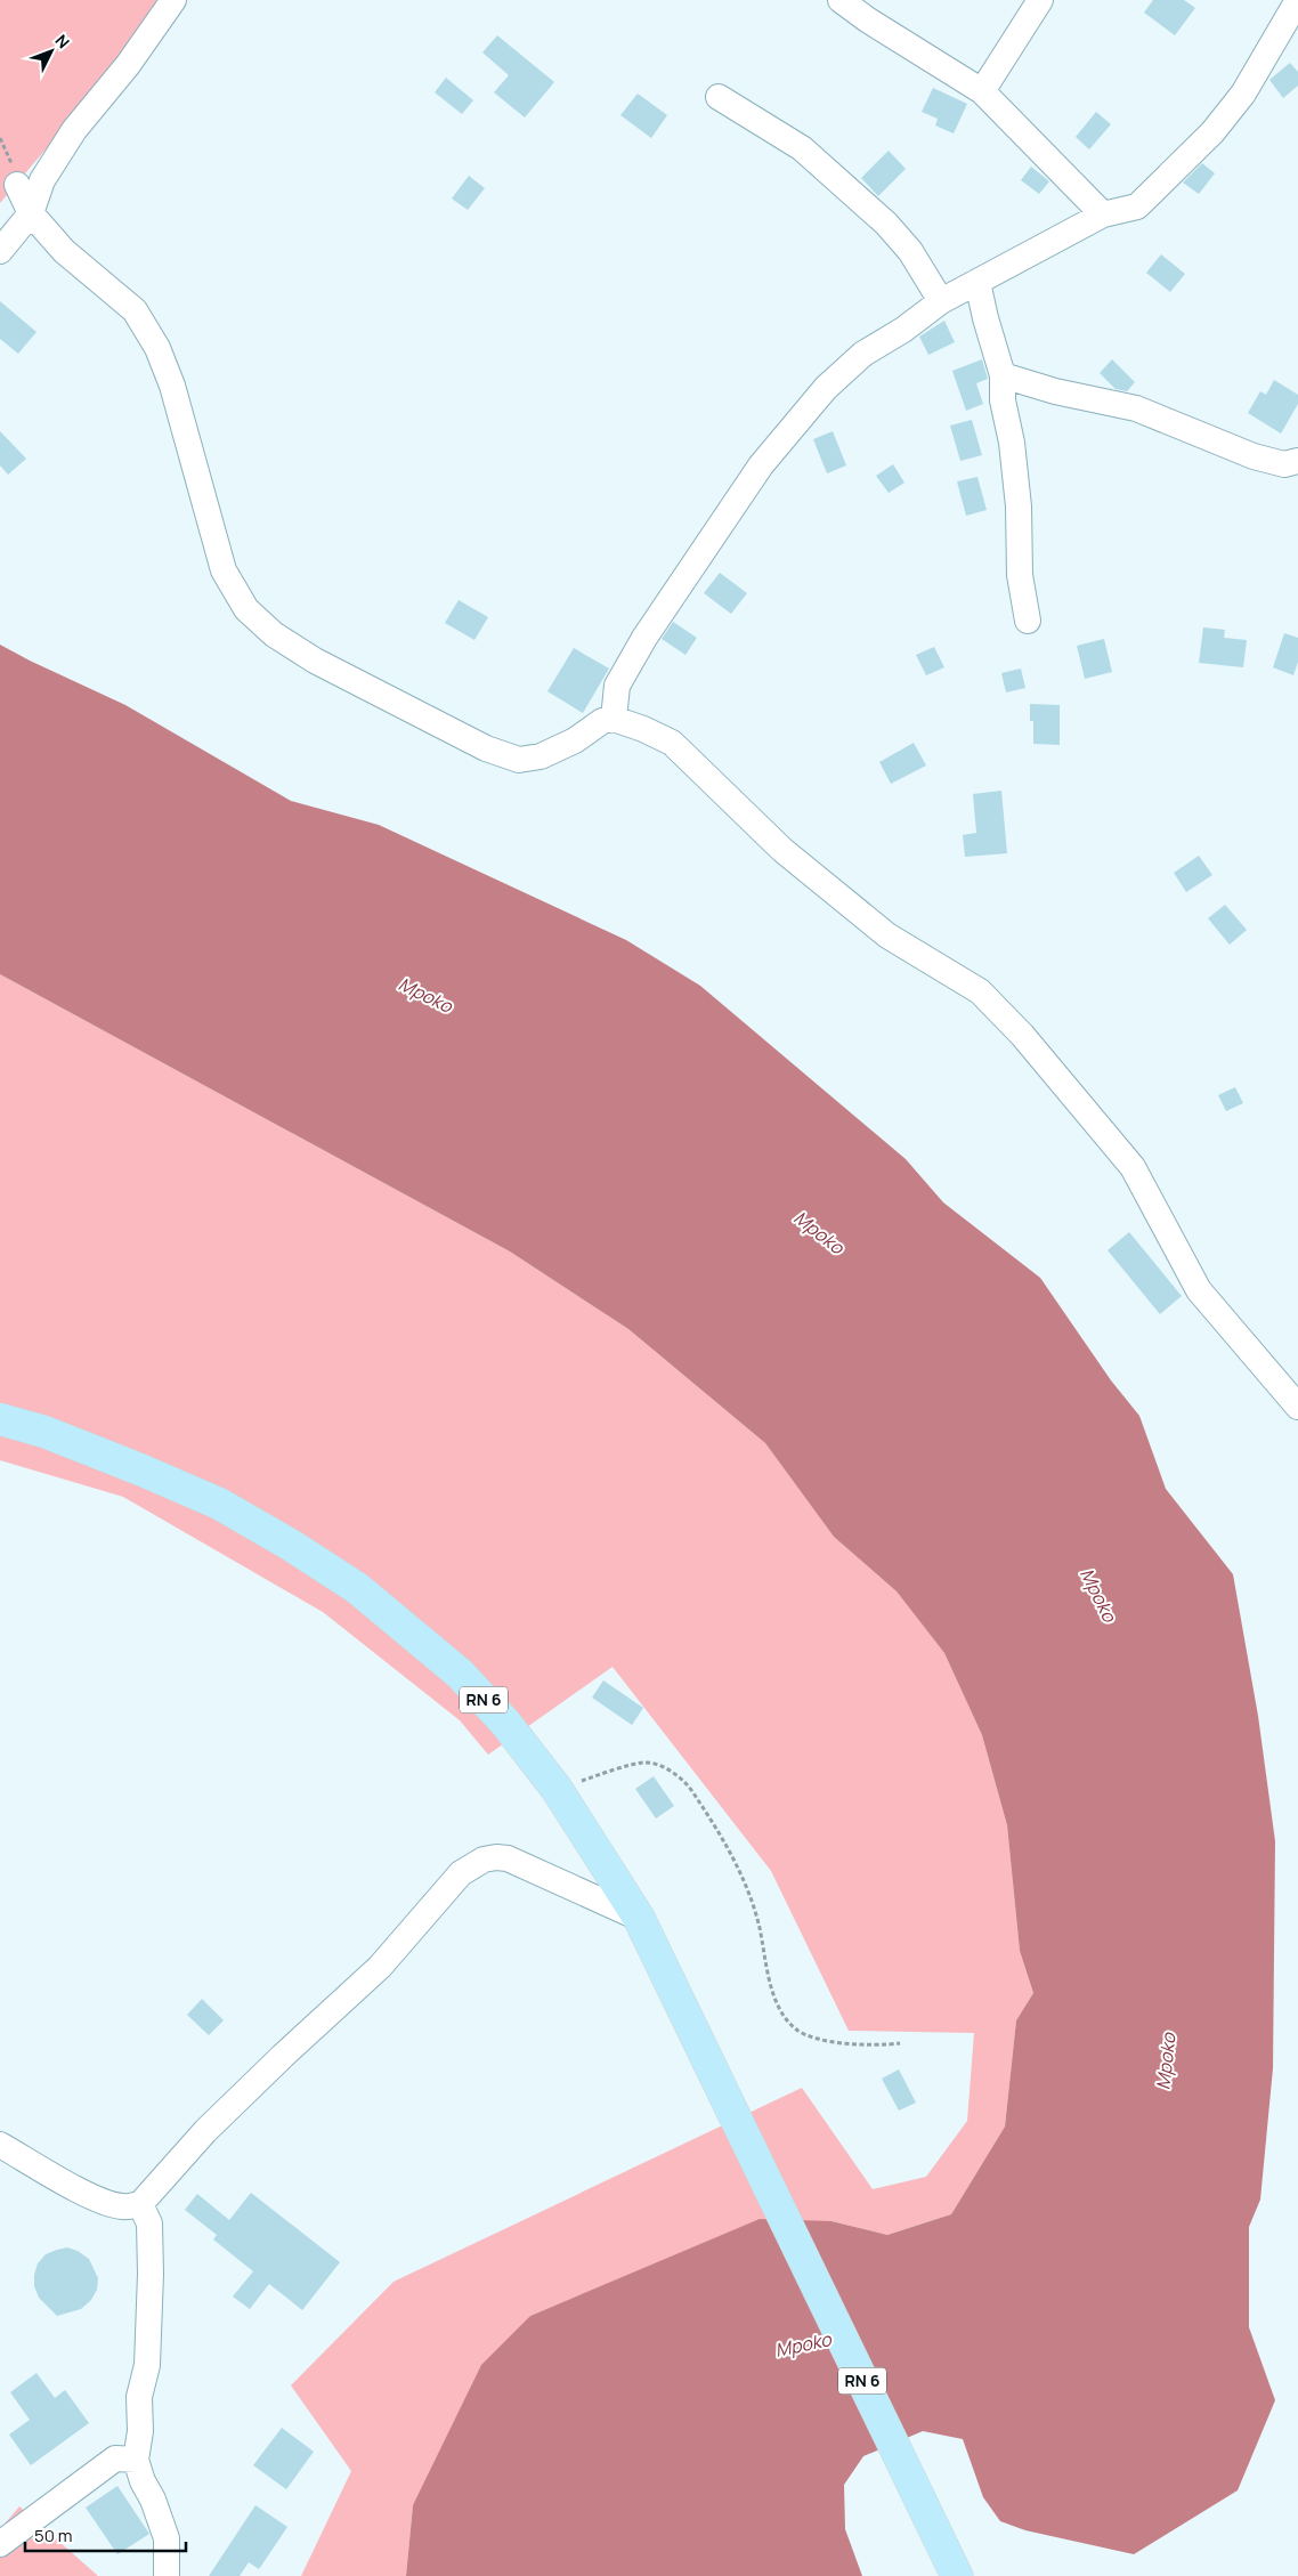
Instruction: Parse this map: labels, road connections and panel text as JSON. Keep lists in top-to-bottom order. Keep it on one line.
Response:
{"streets":{"main road":["RN 6"]},"water":["Mpoko"],"scale_bar":"50 m","north":"top right"}
